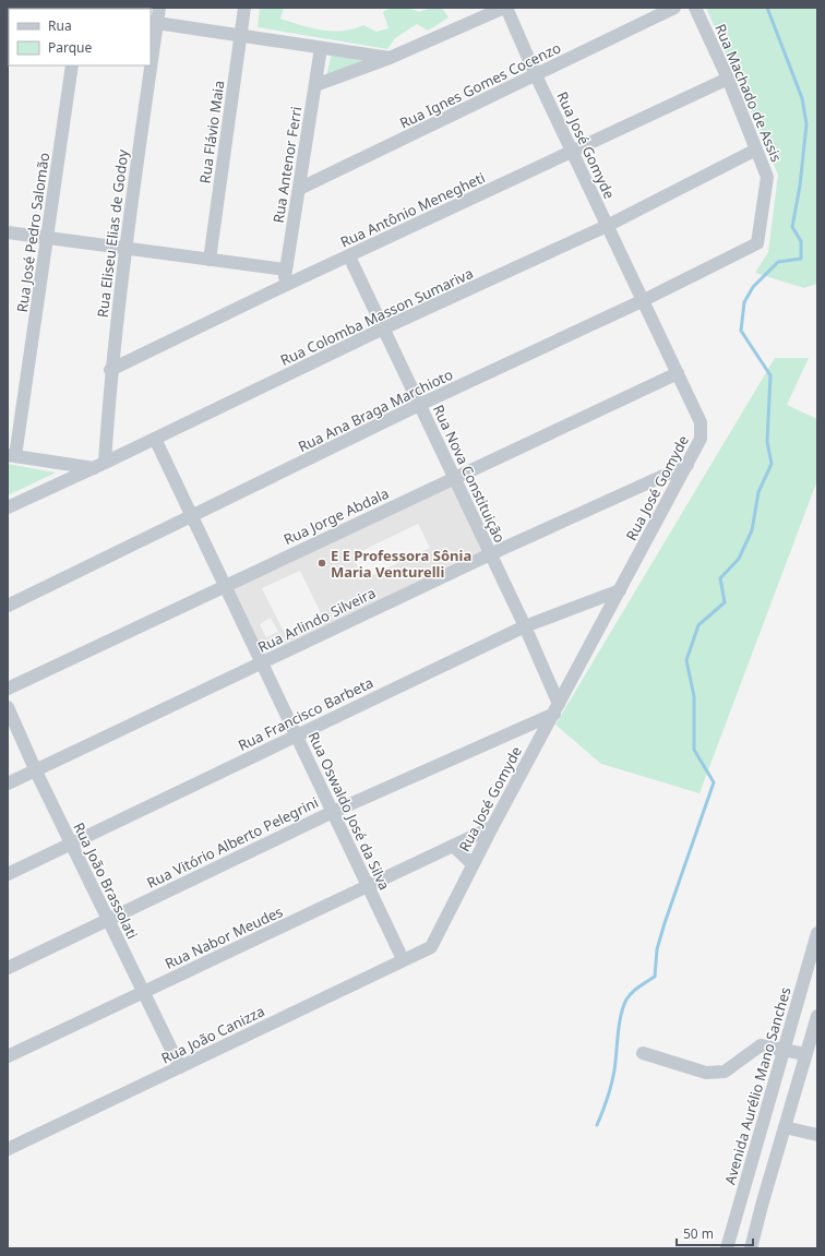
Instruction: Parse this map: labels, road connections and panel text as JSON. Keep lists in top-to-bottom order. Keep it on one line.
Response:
{"streets":{"street":["Rua Ignes Gomes Cocenzo","Rua Machado de Assis","Rua Flávio Maia","Rua José Gomyde","Rua Antenor Ferri","Rua Antônio Menegheti","Rua José Pedro Salomão","Rua Eliseu Elias de Godoy","Rua Colomba Masson Sumariva","Rua Ana Braga Marchioto","Rua Nova Constituição","Rua Jorge Abdala","Rua Arlindo Silveira","Rua Francisco Barbeta","Rua Oswaldo José da Silva","Rua Vitório Alberto Pelegrini","Rua João Brassolati","Rua Nabor Meudes","Rua João Canizza","Avenida Aurélio Mano Sanches"]},"crossings":[["Rua Ignes Gomes Cocenzo","Rua José Gomyde"],["Rua Ignes Gomes Cocenzo","Rua Antenor Ferri"],["Rua Machado de Assis","Rua Antônio Menegheti"],["Rua Machado de Assis","Rua Colomba Masson Sumariva"],["Rua Machado de Assis","Rua Ana Braga Marchioto"],["Rua José Gomyde","Rua Antônio Menegheti"],["Rua José Gomyde","Rua Colomba Masson Sumariva"],["Rua José Gomyde","Rua Ana Braga Marchioto"],["Rua José Gomyde","Rua Nova Constituição"],["Rua José Gomyde","Rua Jorge Abdala"],["Rua José Gomyde","Rua Arlindo Silveira"],["Rua José Gomyde","Rua Francisco Barbeta"],["Rua José Gomyde","Rua Vitório Alberto Pelegrini"],["Rua José Gomyde","Rua Nabor Meudes"],["Rua José Gomyde","Rua João Canizza"],["Rua Antenor Ferri","Rua Antônio Menegheti"],["Rua Antônio Menegheti","Rua Eliseu Elias de Godoy"],["Rua Antônio Menegheti","Rua Nova Constituição"],["Rua Eliseu Elias de Godoy","Rua Colomba Masson Sumariva"],["Rua Colomba Masson Sumariva","Rua Nova Constituição"],["Rua Colomba Masson Sumariva","Rua Oswaldo José da Silva"],["Rua Ana Braga Marchioto","Rua Nova Constituição"],["Rua Ana Braga Marchioto","Rua Oswaldo José da Silva"],["Rua Nova Constituição","Rua Jorge Abdala"],["Rua Nova Constituição","Rua Arlindo Silveira"],["Rua Nova Constituição","Rua Francisco Barbeta"],["Rua Nova Constituição","Rua Vitório Alberto Pelegrini"],["Rua Jorge Abdala","Rua Oswaldo José da Silva"],["Rua Arlindo Silveira","Rua Oswaldo José da Silva"],["Rua Arlindo Silveira","Rua João Brassolati"],["Rua Francisco Barbeta","Rua Oswaldo José da Silva"],["Rua Francisco Barbeta","Rua João Brassolati"],["Rua Oswaldo José da Silva","Rua Vitório Alberto Pelegrini"],["Rua Oswaldo José da Silva","Rua Nabor Meudes"],["Rua Oswaldo José da Silva","Rua João Canizza"],["Rua Vitório Alberto Pelegrini","Rua João Brassolati"],["Rua João Brassolati","Rua Nabor Meudes"],["Rua João Brassolati","Rua João Canizza"]],"places":["E E Professora Sônia Maria Venturelli"],"legend":["Rua","Parque"],"scale_bar":"50 m"}
